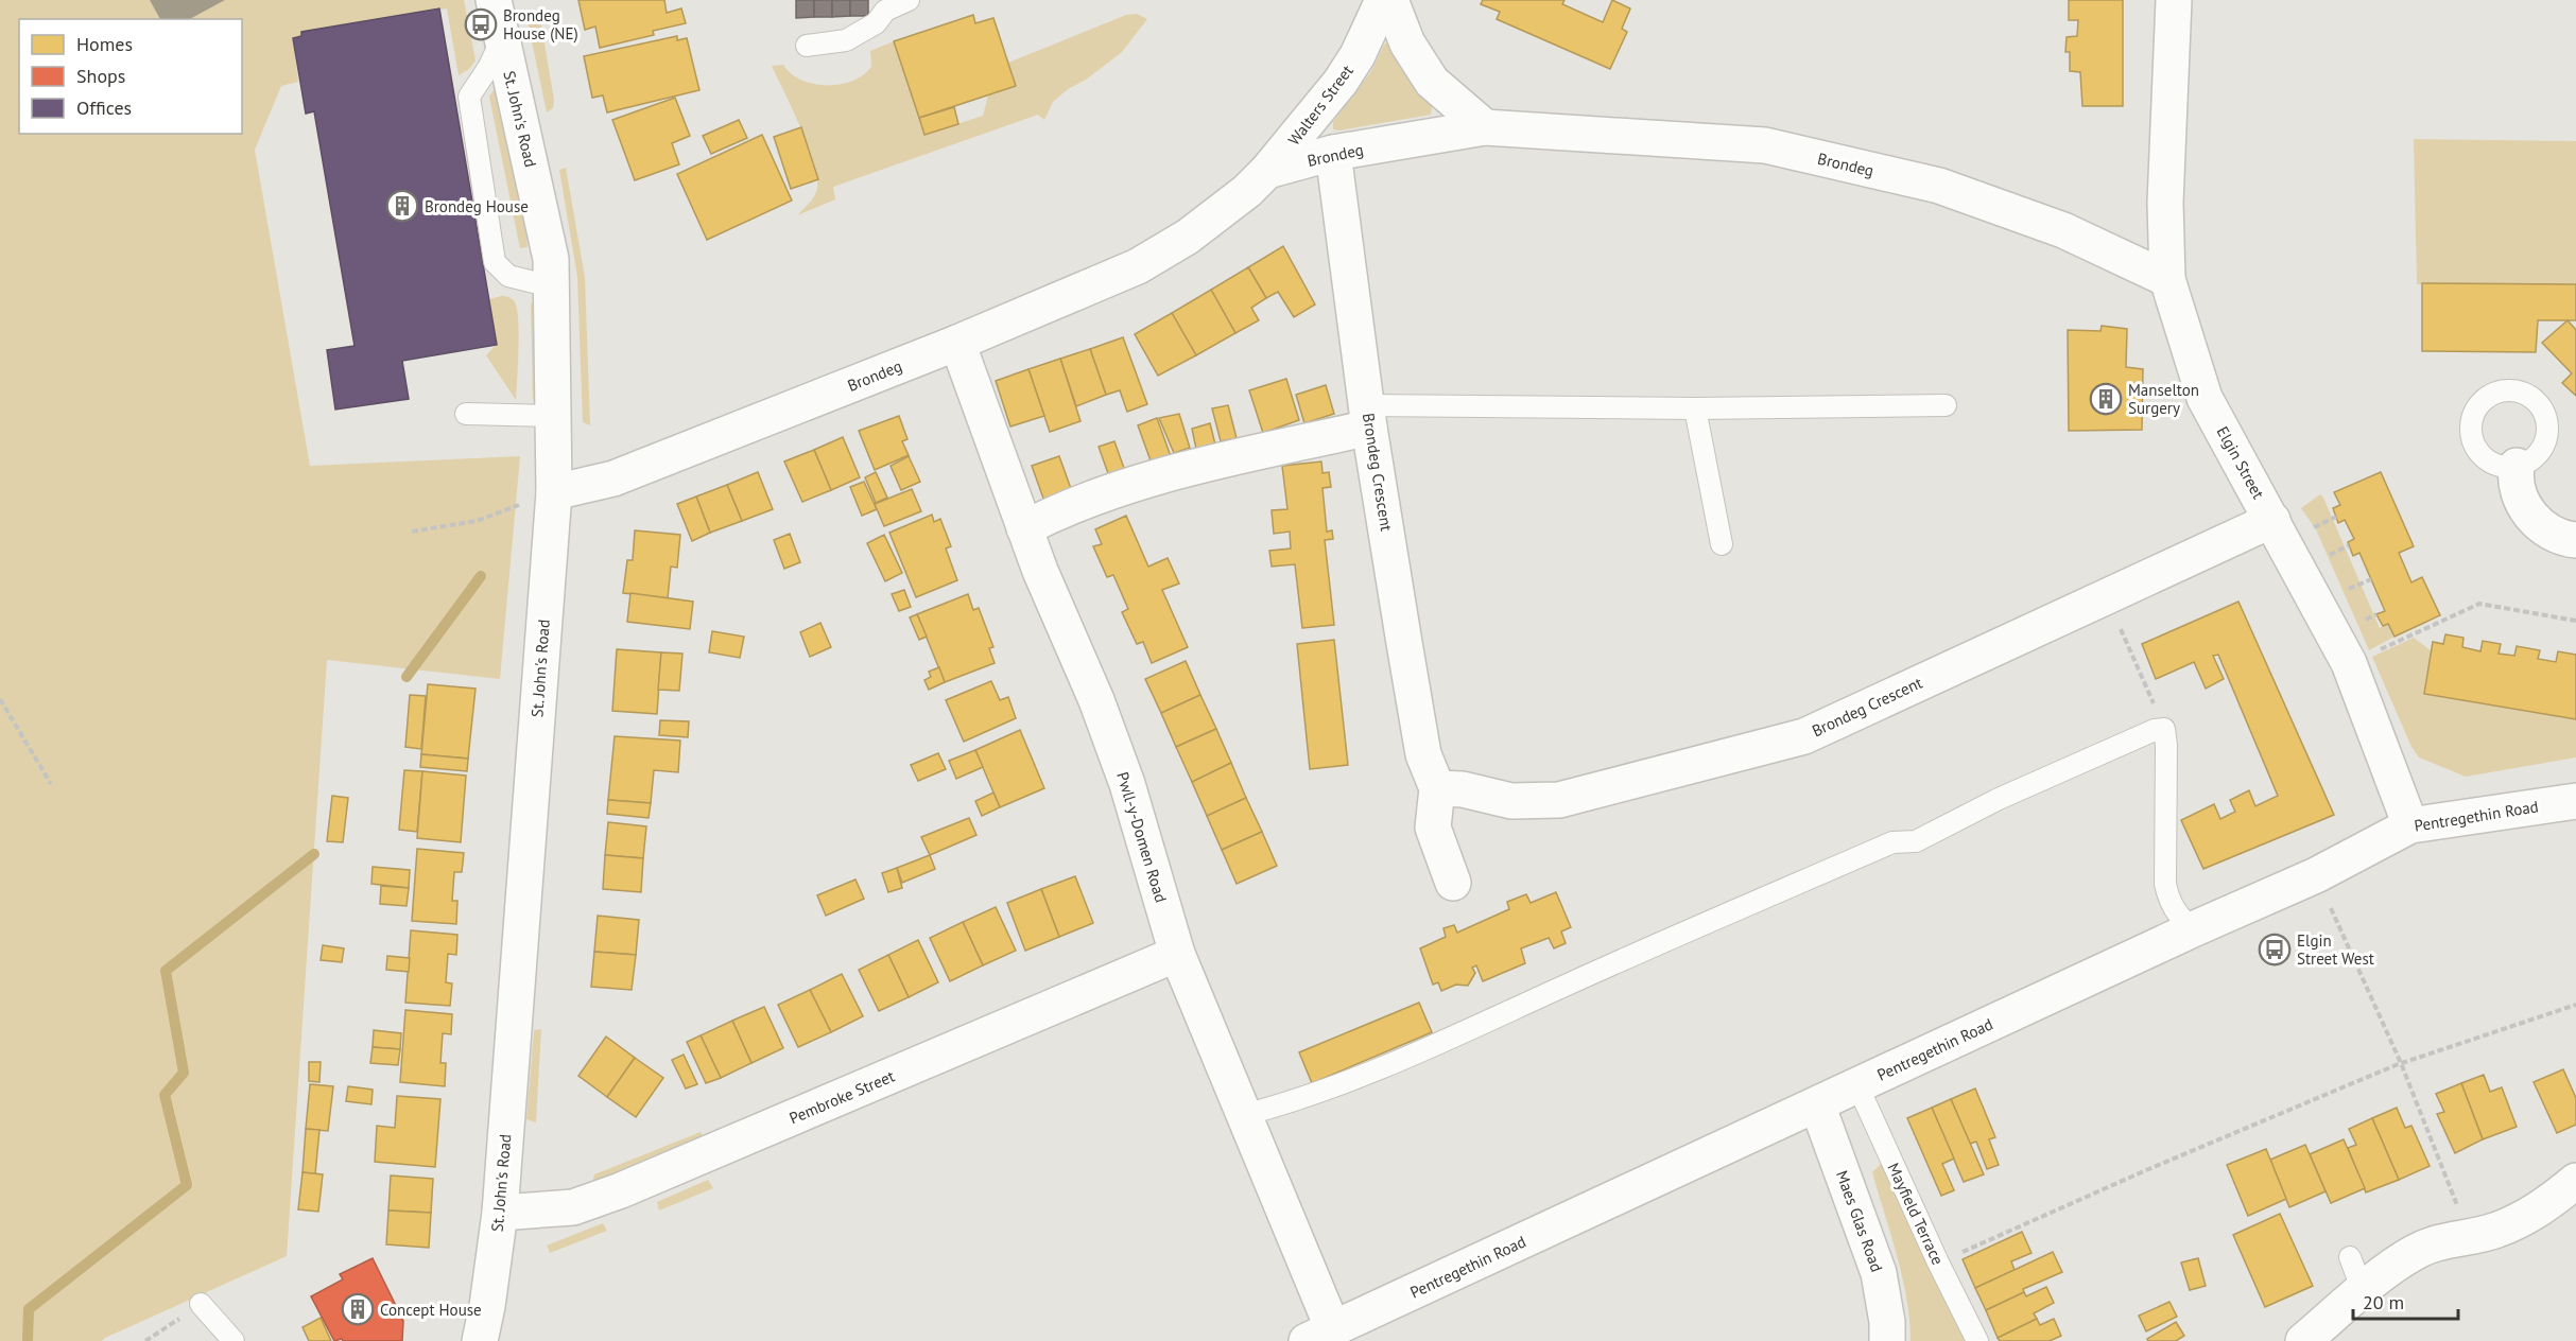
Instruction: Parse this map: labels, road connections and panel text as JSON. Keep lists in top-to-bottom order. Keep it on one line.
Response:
{"streets":{"street":["Walters Street","St. John's Road","Brondeg","Elgin Street","Brondeg Crescent","Pentregethin Road","Pwll-y-Domen Road","Pembroke Street","Maes Glas Road"],"lane":["Mayfield Terrace"]},"crossings":[["Walters Street","Brondeg"],["St. John's Road","Brondeg"],["St. John's Road","Pembroke Street"],["Brondeg","Elgin Street"],["Brondeg","Brondeg Crescent"],["Brondeg","Pwll-y-Domen Road"],["Elgin Street","Brondeg Crescent"],["Elgin Street","Pentregethin Road"],["Pentregethin Road","Pwll-y-Domen Road"],["Pentregethin Road","Mayfield Terrace"],["Pentregethin Road","Maes Glas Road"],["Pwll-y-Domen Road","Pembroke Street"]],"places":{"bus stop":["Brondeg House (NE)","Elgin Street West"],"building":["Brondeg House","Manselton Surgery","Concept House"]},"legend":["Homes","Shops","Offices"],"scale_bar":"20 m"}
